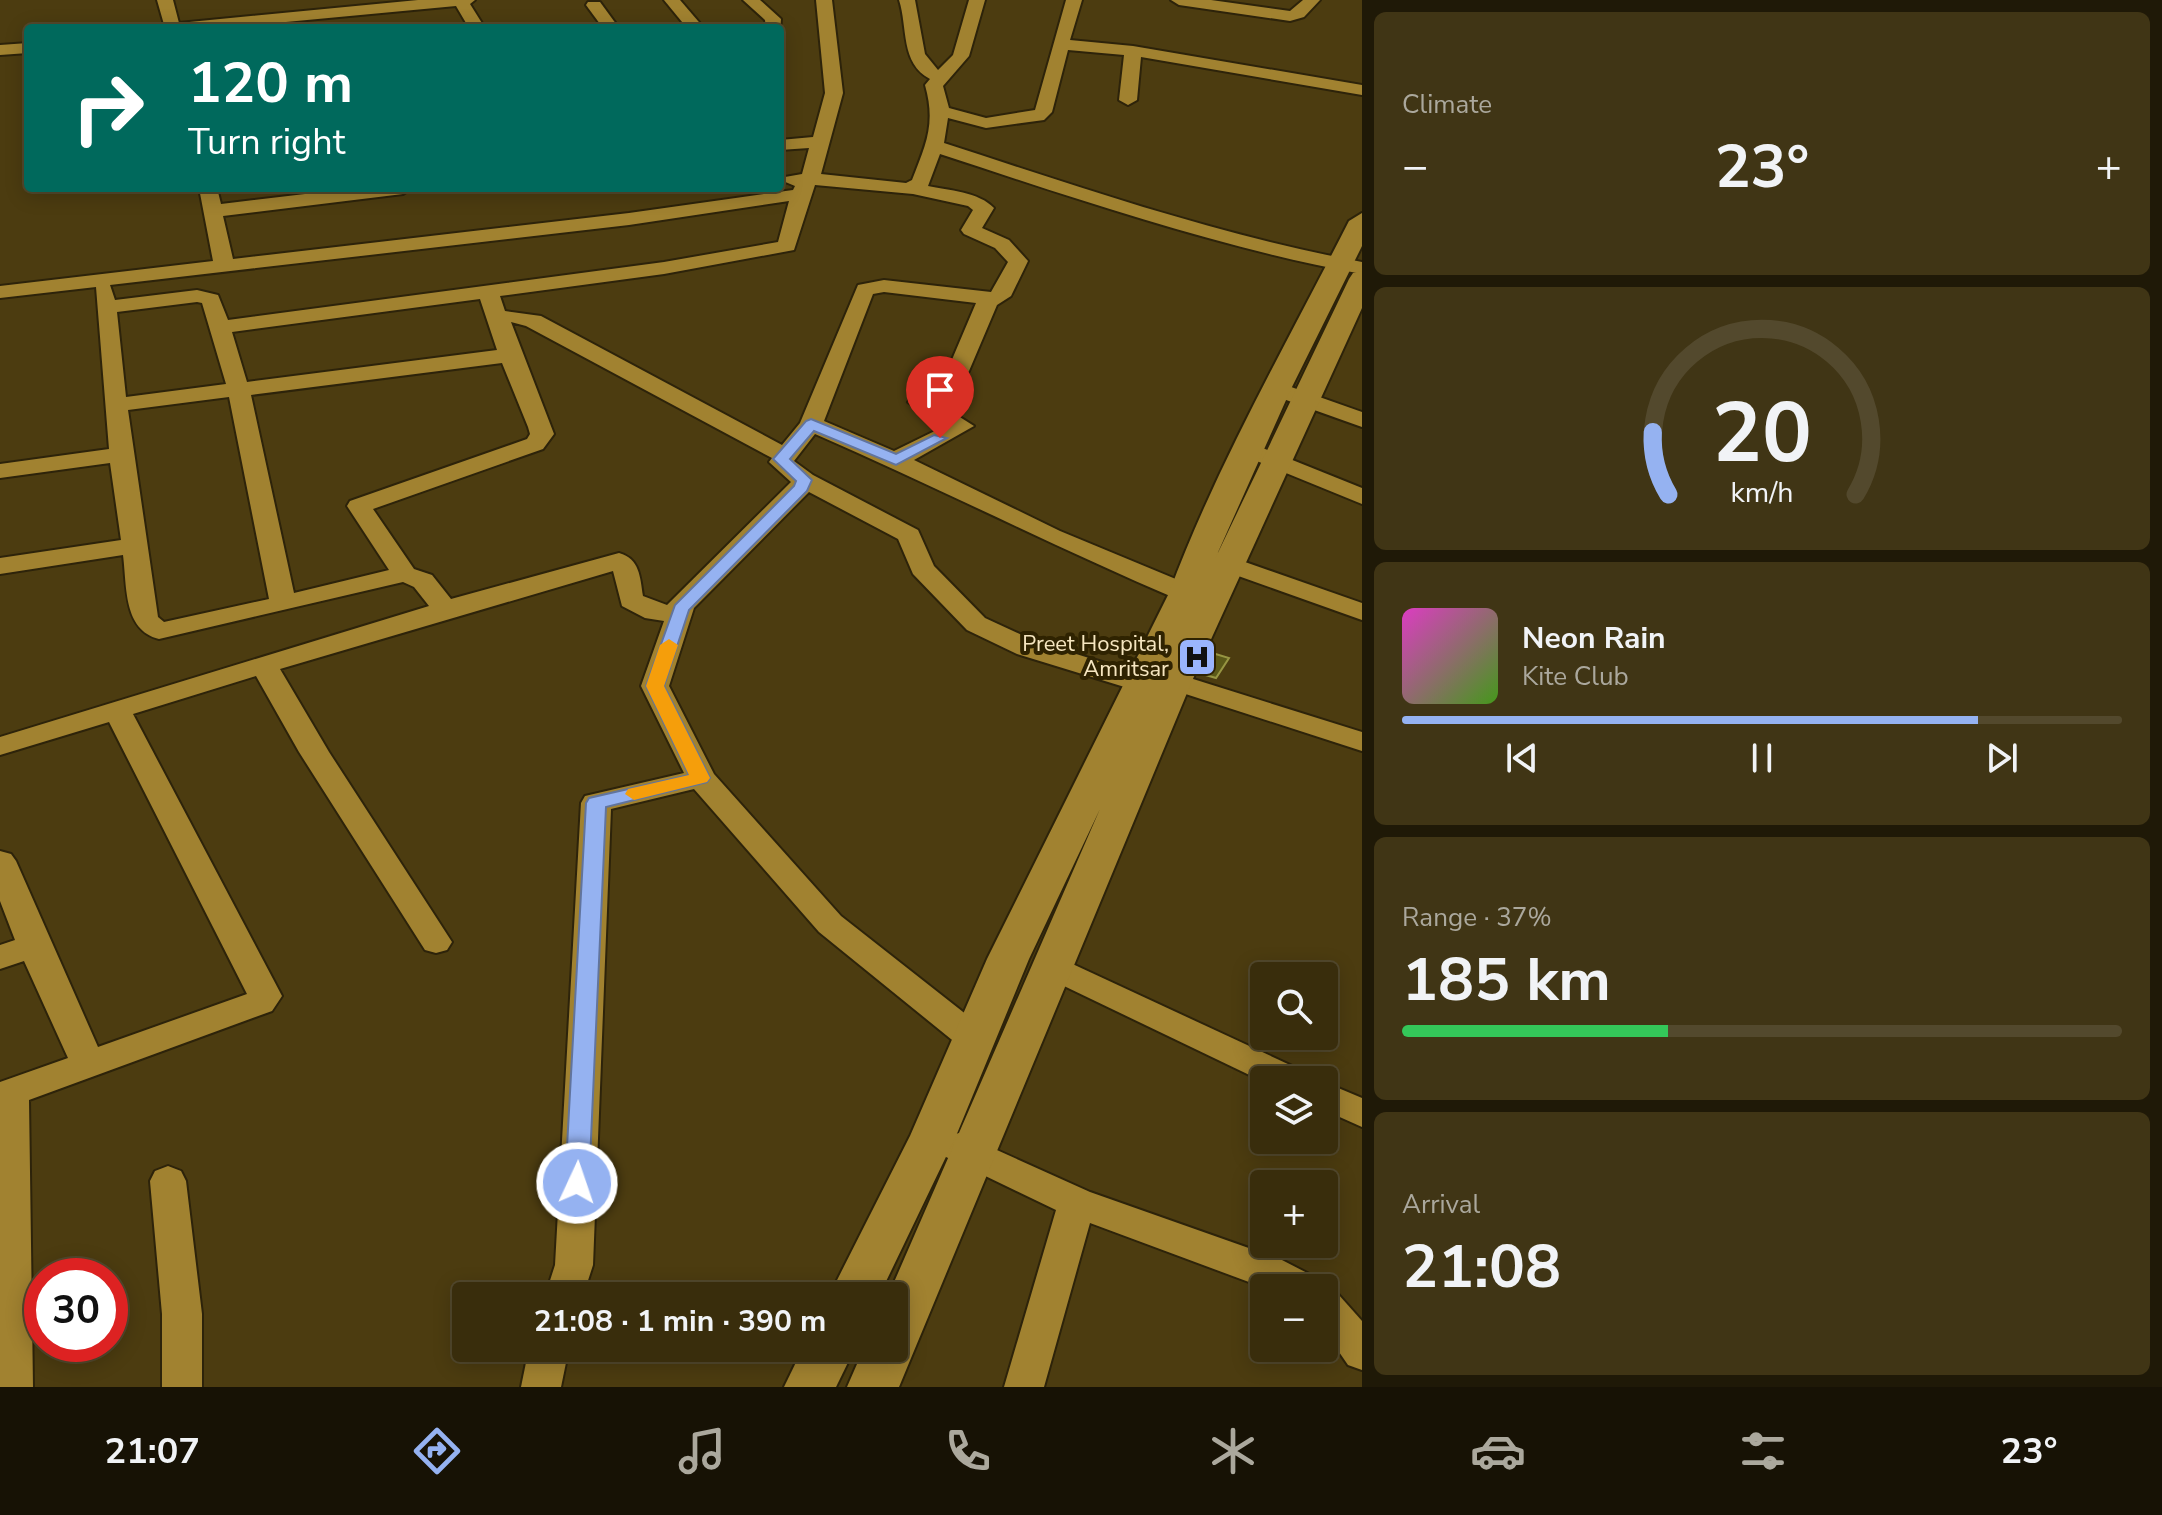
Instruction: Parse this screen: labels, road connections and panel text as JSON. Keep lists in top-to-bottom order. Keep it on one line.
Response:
{"places":{"hospital":["Preet Hospital, Amritsar"]},"page":{"tile":["Climate",["Range · 37%","185 km"],["Arrival","21:08"]],"turn":["120 m","Turn right"],"heat":["−","23°","+"],"song":["Neon Rain","Kite Club"],"map_buttons":["+","−"],"limit":"30","trip":"21:08 · 1 min · 390 m","tabs":["21:07","23°"],"gauge":["20","km/h"]}}
